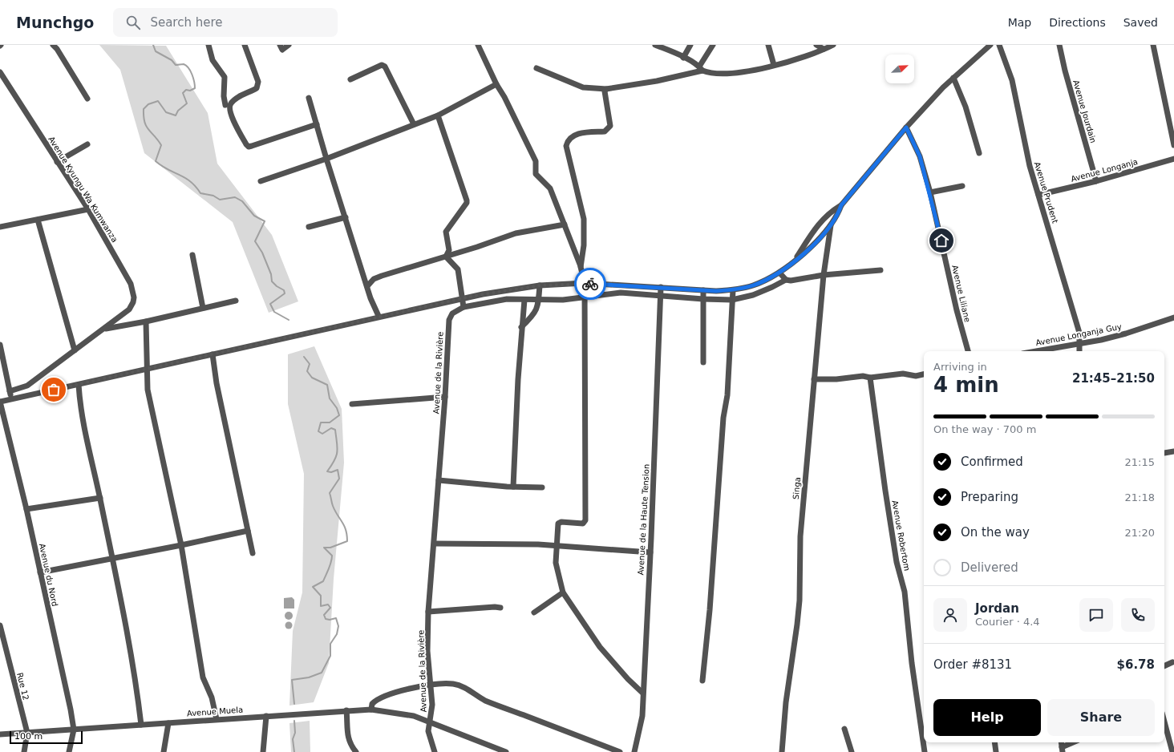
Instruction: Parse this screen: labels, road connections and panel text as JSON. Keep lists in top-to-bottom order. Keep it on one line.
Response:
{"streets":{"street":["Avenue Jourdain","Avenue Longanja","Avenue Kyungu Wa Kumwanza","Avenue Prudent","Avenue Liliane","Avenue Longanja Guy","Avenue de la Rivière","Singa","Avenue de la Haute Tension","Avenue Robertom","Avenue du Nord","Rue 12","Avenue Muela"]},"crossings":[["Avenue Jourdain","Avenue Longanja"],["Avenue Longanja","Avenue Prudent"],["Avenue Prudent","Avenue Longanja Guy"],["Avenue de la Rivière","Avenue Muela"],["Avenue du Nord","Avenue Muela"],["Rue 12","Avenue Muela"]],"scale_bar":"100 m","north":"top right","page":{"header":"Munchgo","search":"Search here","nav":["Map","Directions","Saved"],"heading":["4 min","Arriving in","21:45–21:50"],"panel":["Jordan","Courier · 4.4","Order #8131","$6.78"],"bar":"On the way · 700 m","list":[["Confirmed","21:15"],["Preparing","21:18"],["On the way","21:20"],"Delivered"],"buttons":["Help","Share"],"scale":"100 m"}}
